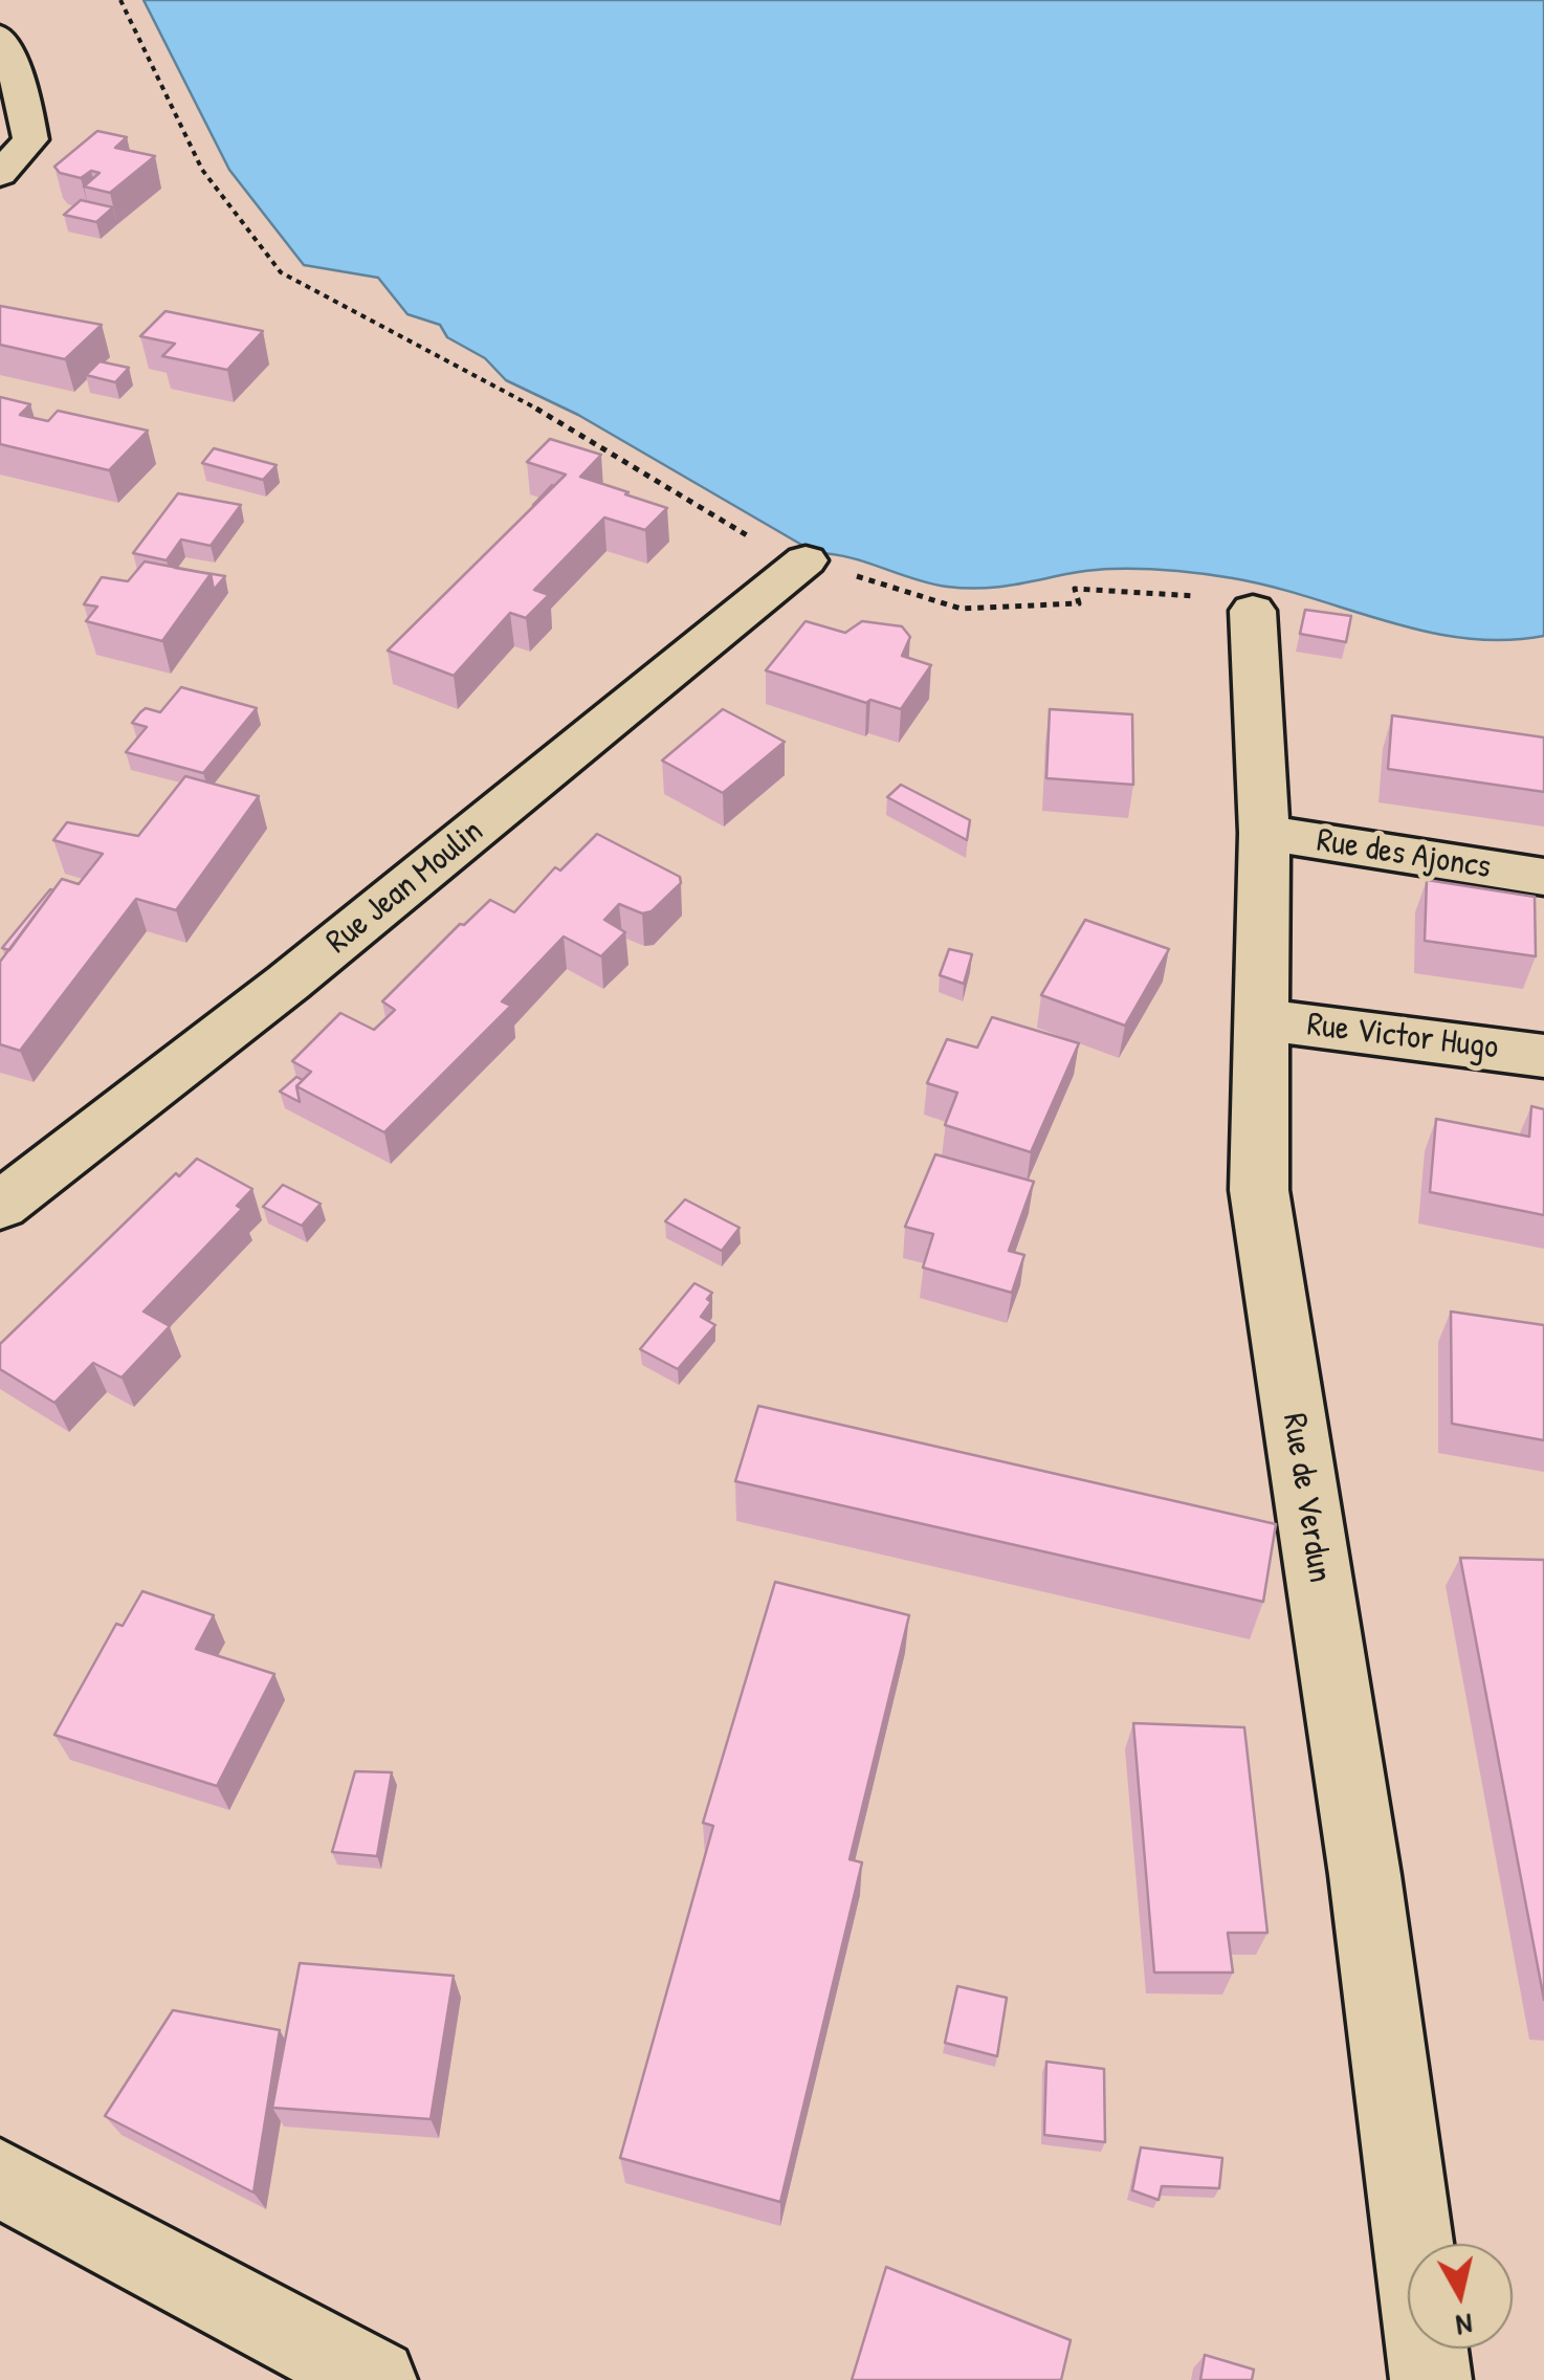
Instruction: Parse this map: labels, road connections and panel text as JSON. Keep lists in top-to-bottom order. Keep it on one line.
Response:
{"streets":{"street":["Rue des Ajoncs","Rue Jean Moulin","Rue Victor Hugo","Rue de Verdun"]},"crossings":[["Rue des Ajoncs","Rue de Verdun"],["Rue Victor Hugo","Rue de Verdun"]],"north":"bottom"}
